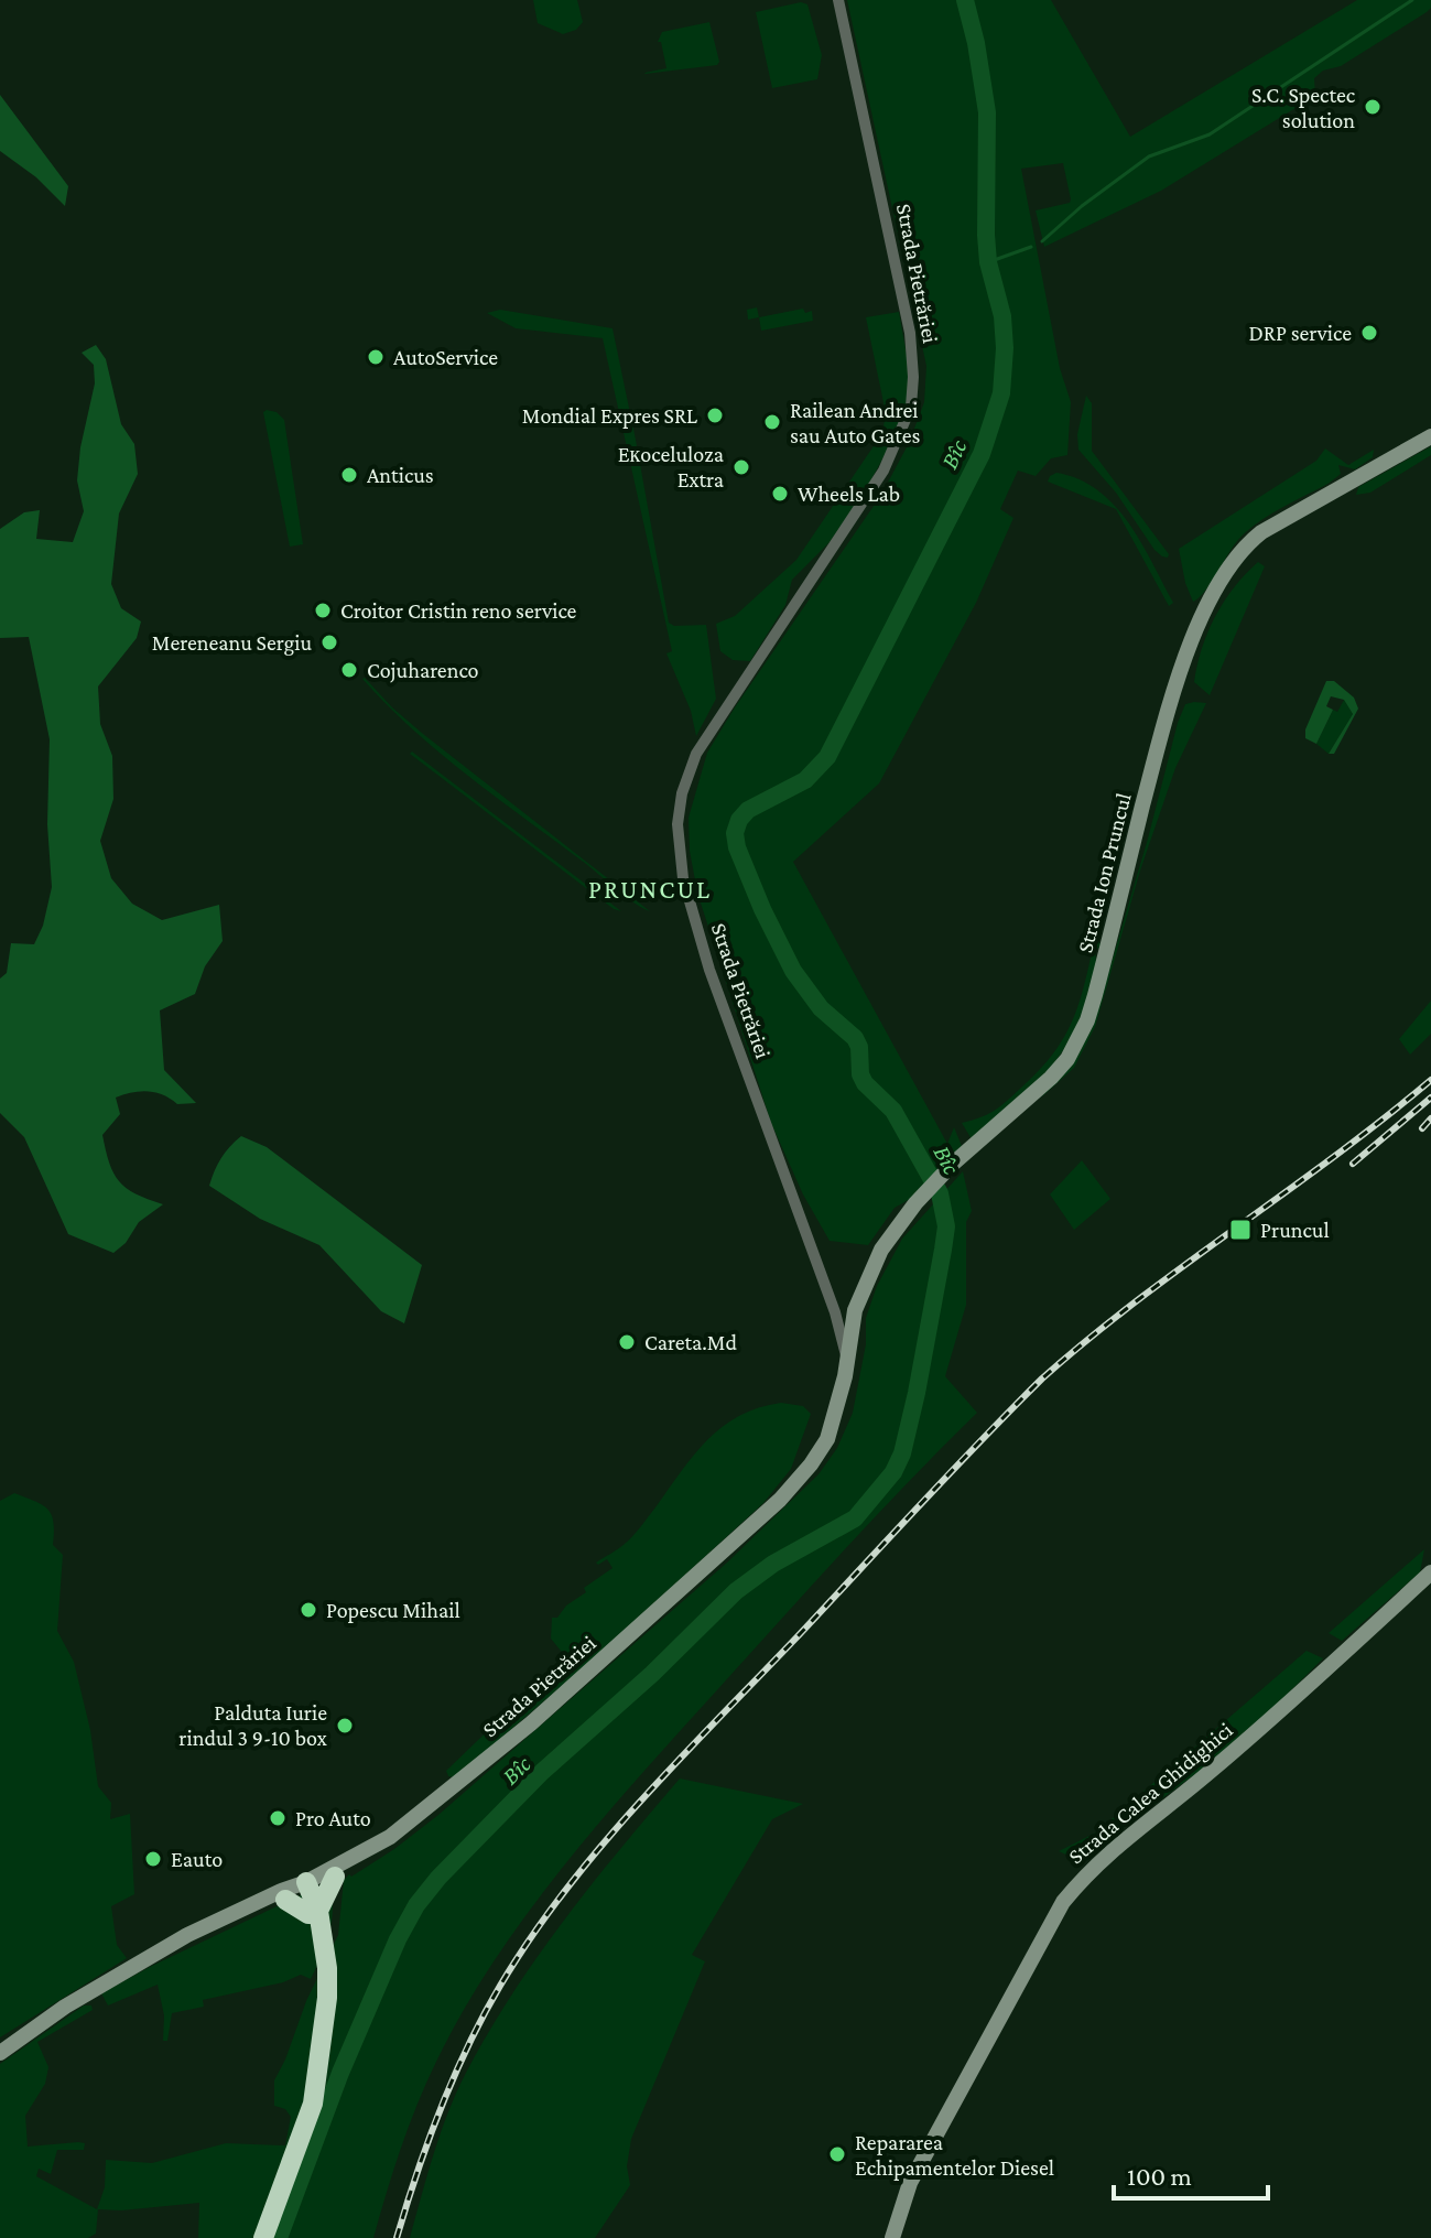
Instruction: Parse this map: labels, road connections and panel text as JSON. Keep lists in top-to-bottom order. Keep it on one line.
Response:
{"streets":{"street":["Strada Pietrăriei","Strada Ion Pruncul","Strada Calea Ghidighici"]},"crossings":[["Strada Pietrăriei","Strada Ion Pruncul"]],"districts":["PRUNCUL"],"water":["Bîc"],"places":{"other":["S.C. Spectec solution","DRP service","AutoService","Mondial Expres SRL","Railean Andrei sau Auto Gates","Eкoceluloza Extra","Anticus","Wheels Lab","Croitor Cristin reno service","Mereneanu Sergiu","Cojuharenco","Careta.Md","Popescu Mihail","Palduta Iurie rindul 3 9-10 box","Pro Auto","Eauto","Repararea Echipamentelor Diesel"],"transit":["Pruncul"]},"scale_bar":"100 m"}
